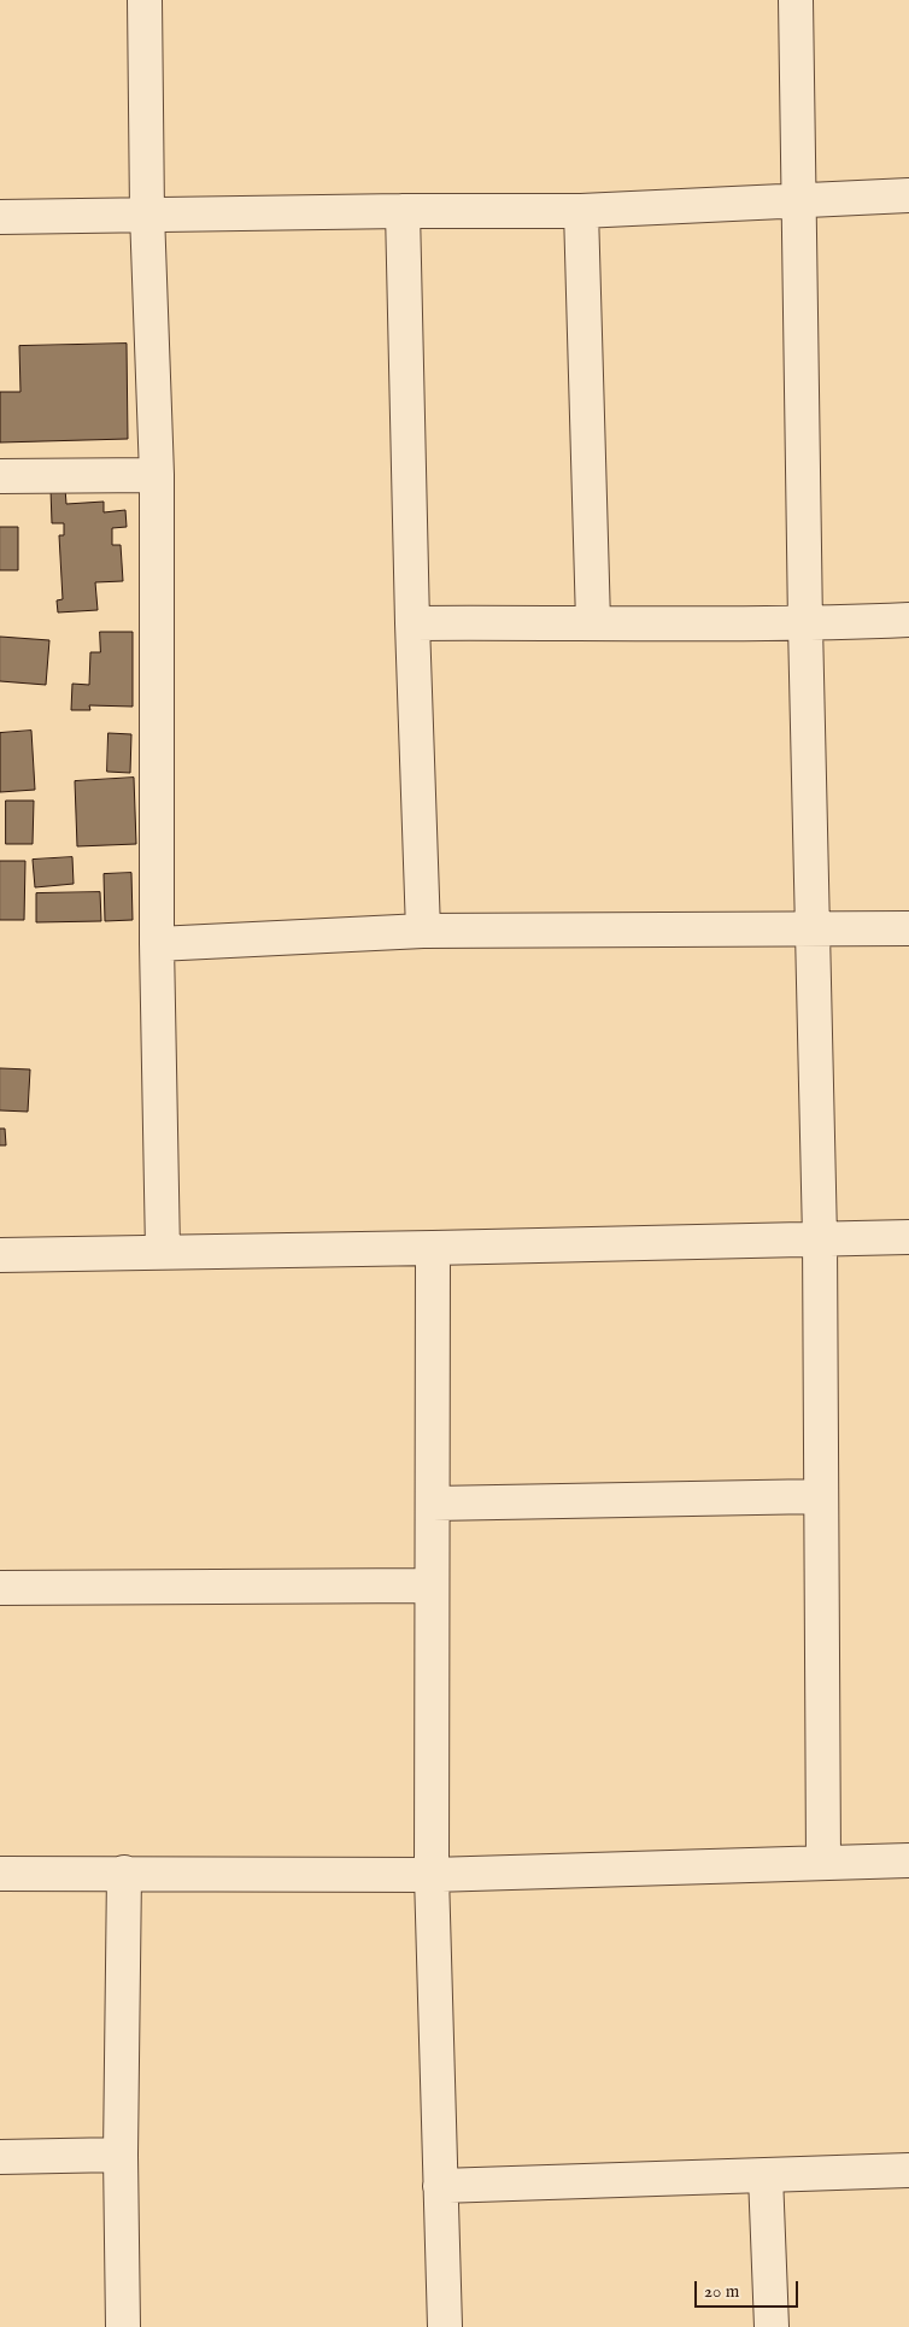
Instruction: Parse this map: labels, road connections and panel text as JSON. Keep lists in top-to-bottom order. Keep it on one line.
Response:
{"scale_bar":"20 m"}
